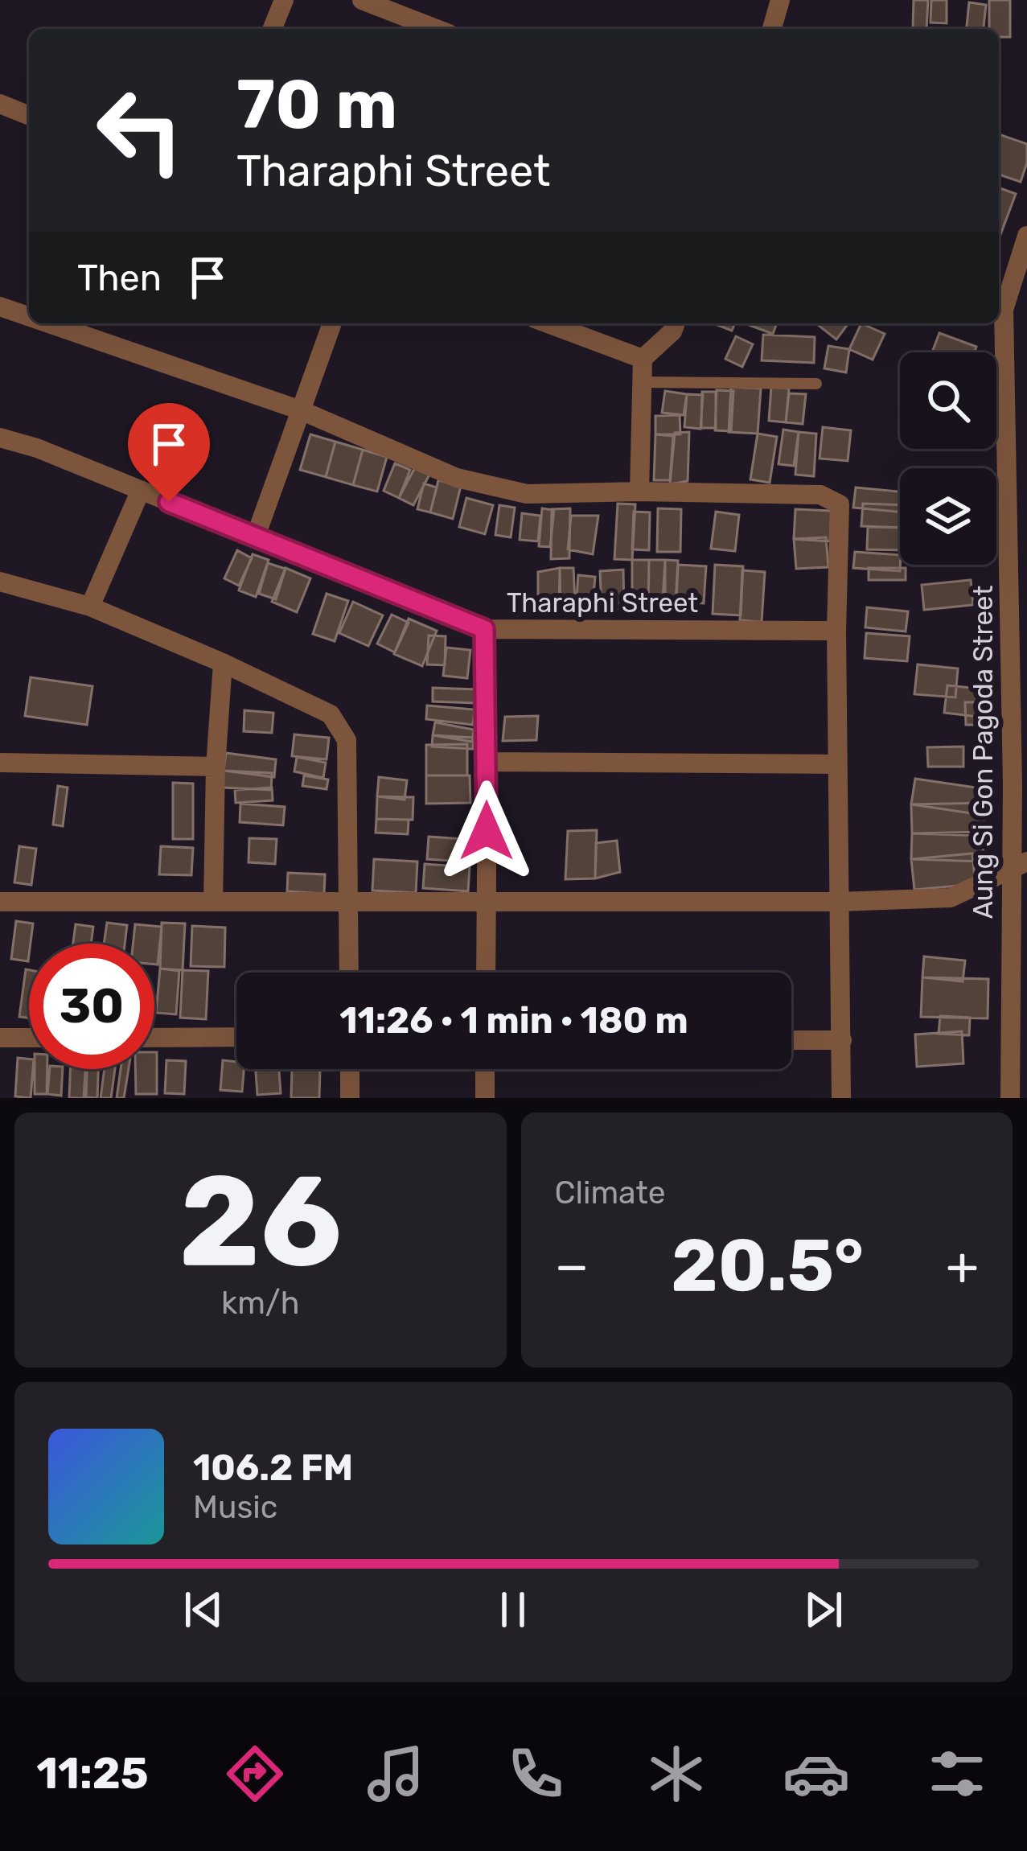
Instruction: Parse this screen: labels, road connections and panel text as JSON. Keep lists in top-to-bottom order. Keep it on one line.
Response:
{"streets":{"street":["Tharaphi Street","Aung Si Gon Pagoda Street"]},"page":{"turn":["70 m","Tharaphi Street"],"then":"Then","limit":"30","trip":"11:26 · 1 min · 180 m","tile":[["26","km/h"],"Climate"],"heat":["−","20.5°","+"],"song":["106.2 FM","Music"],"tabs":"11:25"}}
